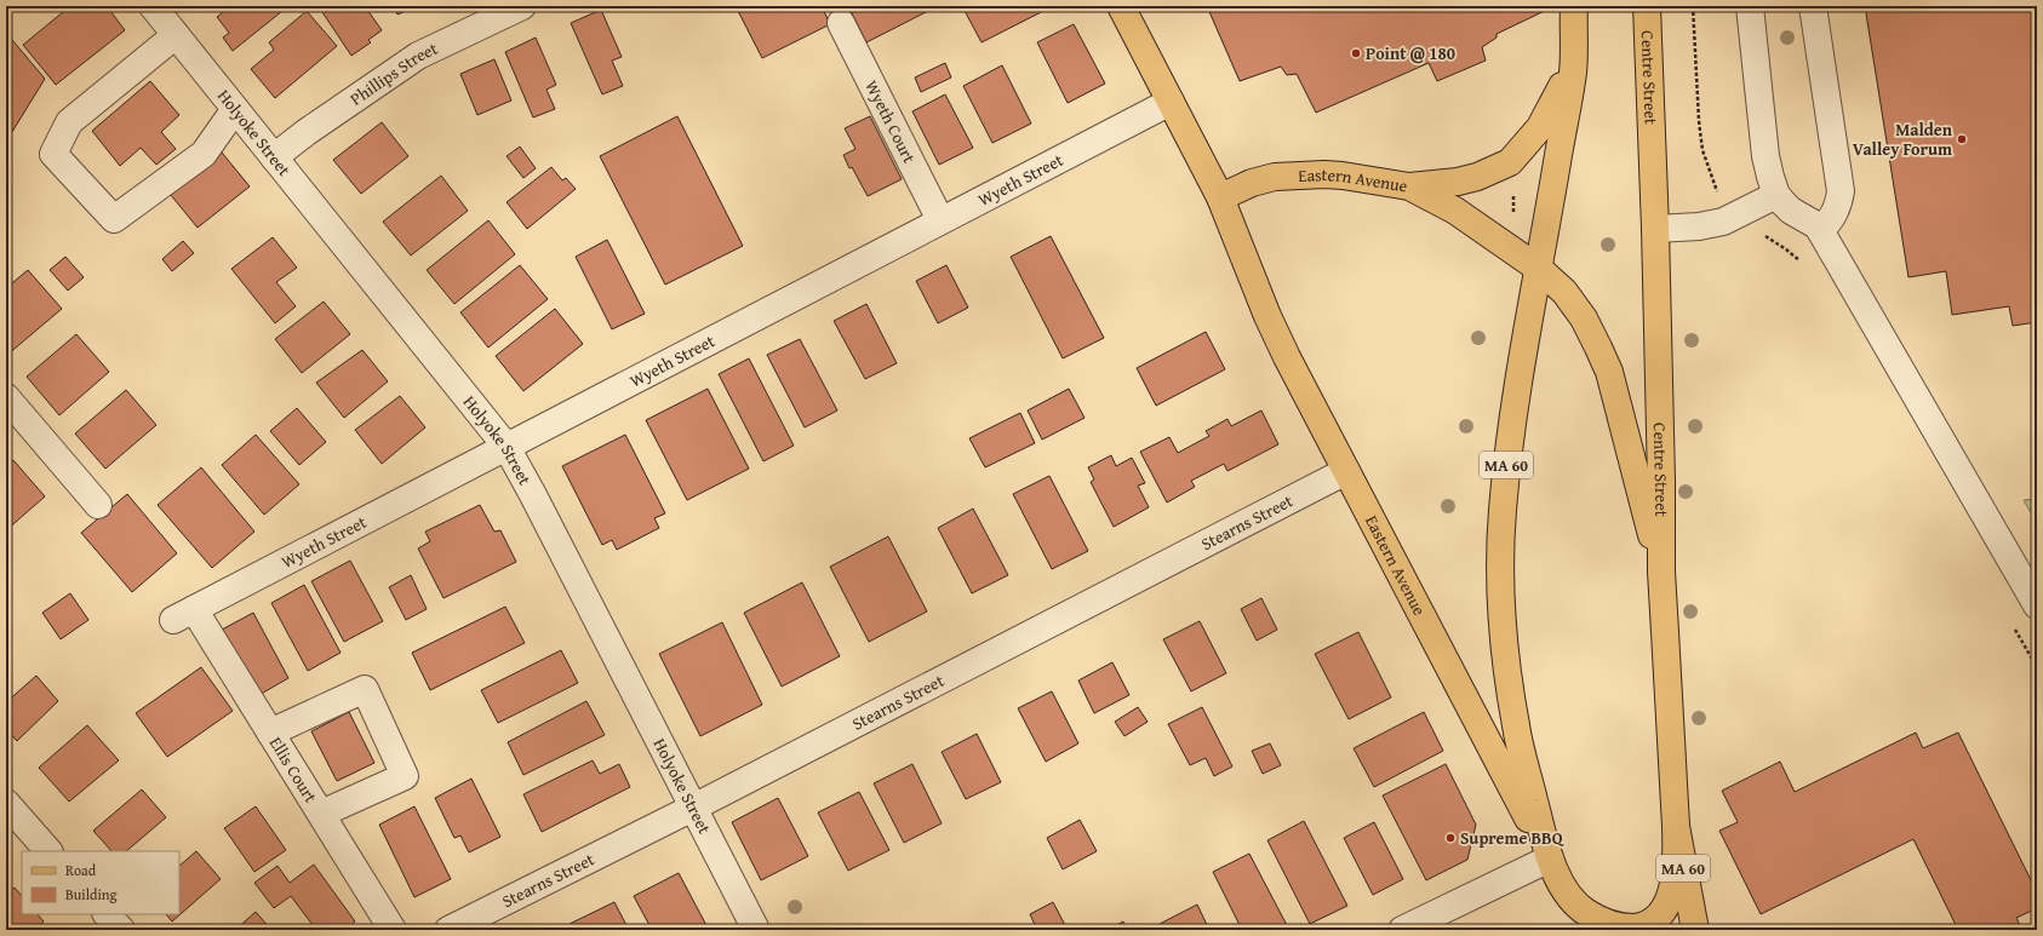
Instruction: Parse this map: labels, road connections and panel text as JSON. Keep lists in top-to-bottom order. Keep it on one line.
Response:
{"streets":{"main road":["Centre Street","Eastern Avenue","MA 60"],"street":["Phillips Street","Wyeth Court","Holyoke Street","Wyeth Street","Stearns Street","Ellis Court"]},"crossings":[["Phillips Street","Holyoke Street"],["Centre Street","Eastern Avenue"],["Wyeth Court","Wyeth Street"],["Holyoke Street","Wyeth Street"],["Holyoke Street","Stearns Street"],["Wyeth Street","Eastern Avenue"],["Wyeth Street","Ellis Court"],["Eastern Avenue","MA 60"],["Eastern Avenue","Stearns Street"]],"places":["Point @ 180","Malden Valley Forum","Supreme BBQ"],"legend":["Road","Building"]}
